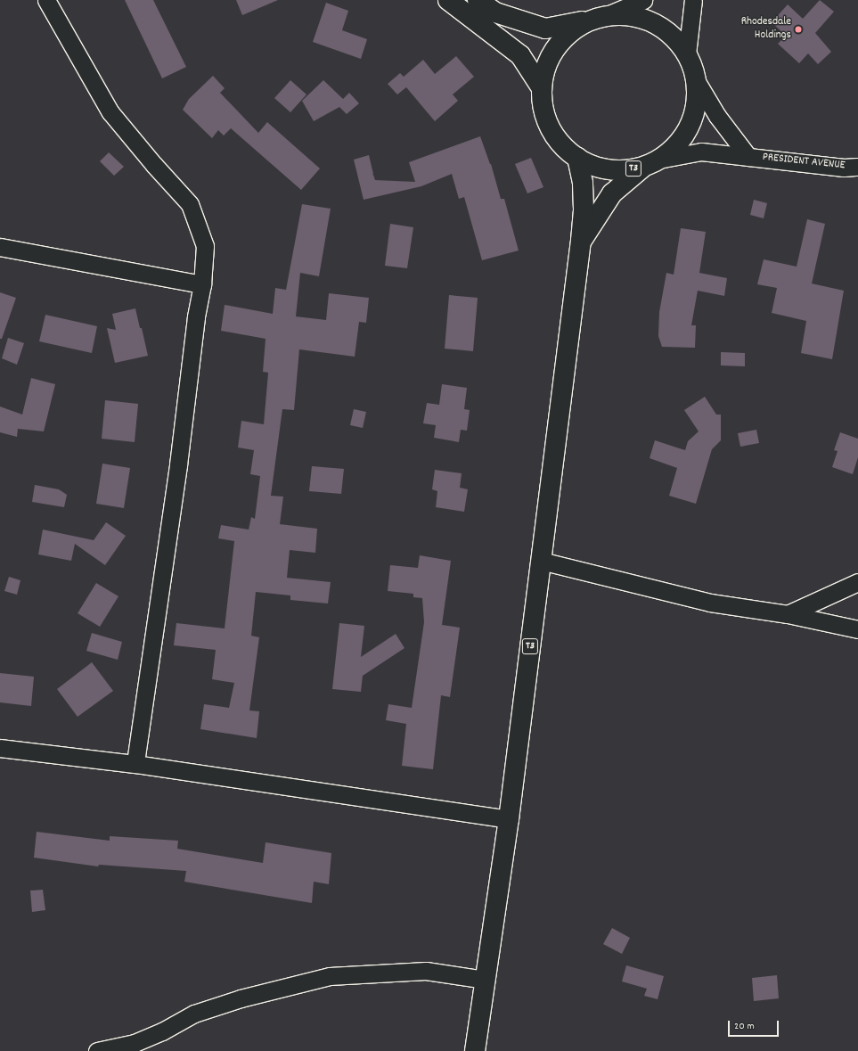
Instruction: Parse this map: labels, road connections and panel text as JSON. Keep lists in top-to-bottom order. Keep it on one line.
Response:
{"streets":{"highway":["T3"],"street":["PRESIDENT AVENUE"]},"crossings":[["PRESIDENT AVENUE","T3"]],"places":["Rhodesdale Holdings"],"scale_bar":"20 m"}
